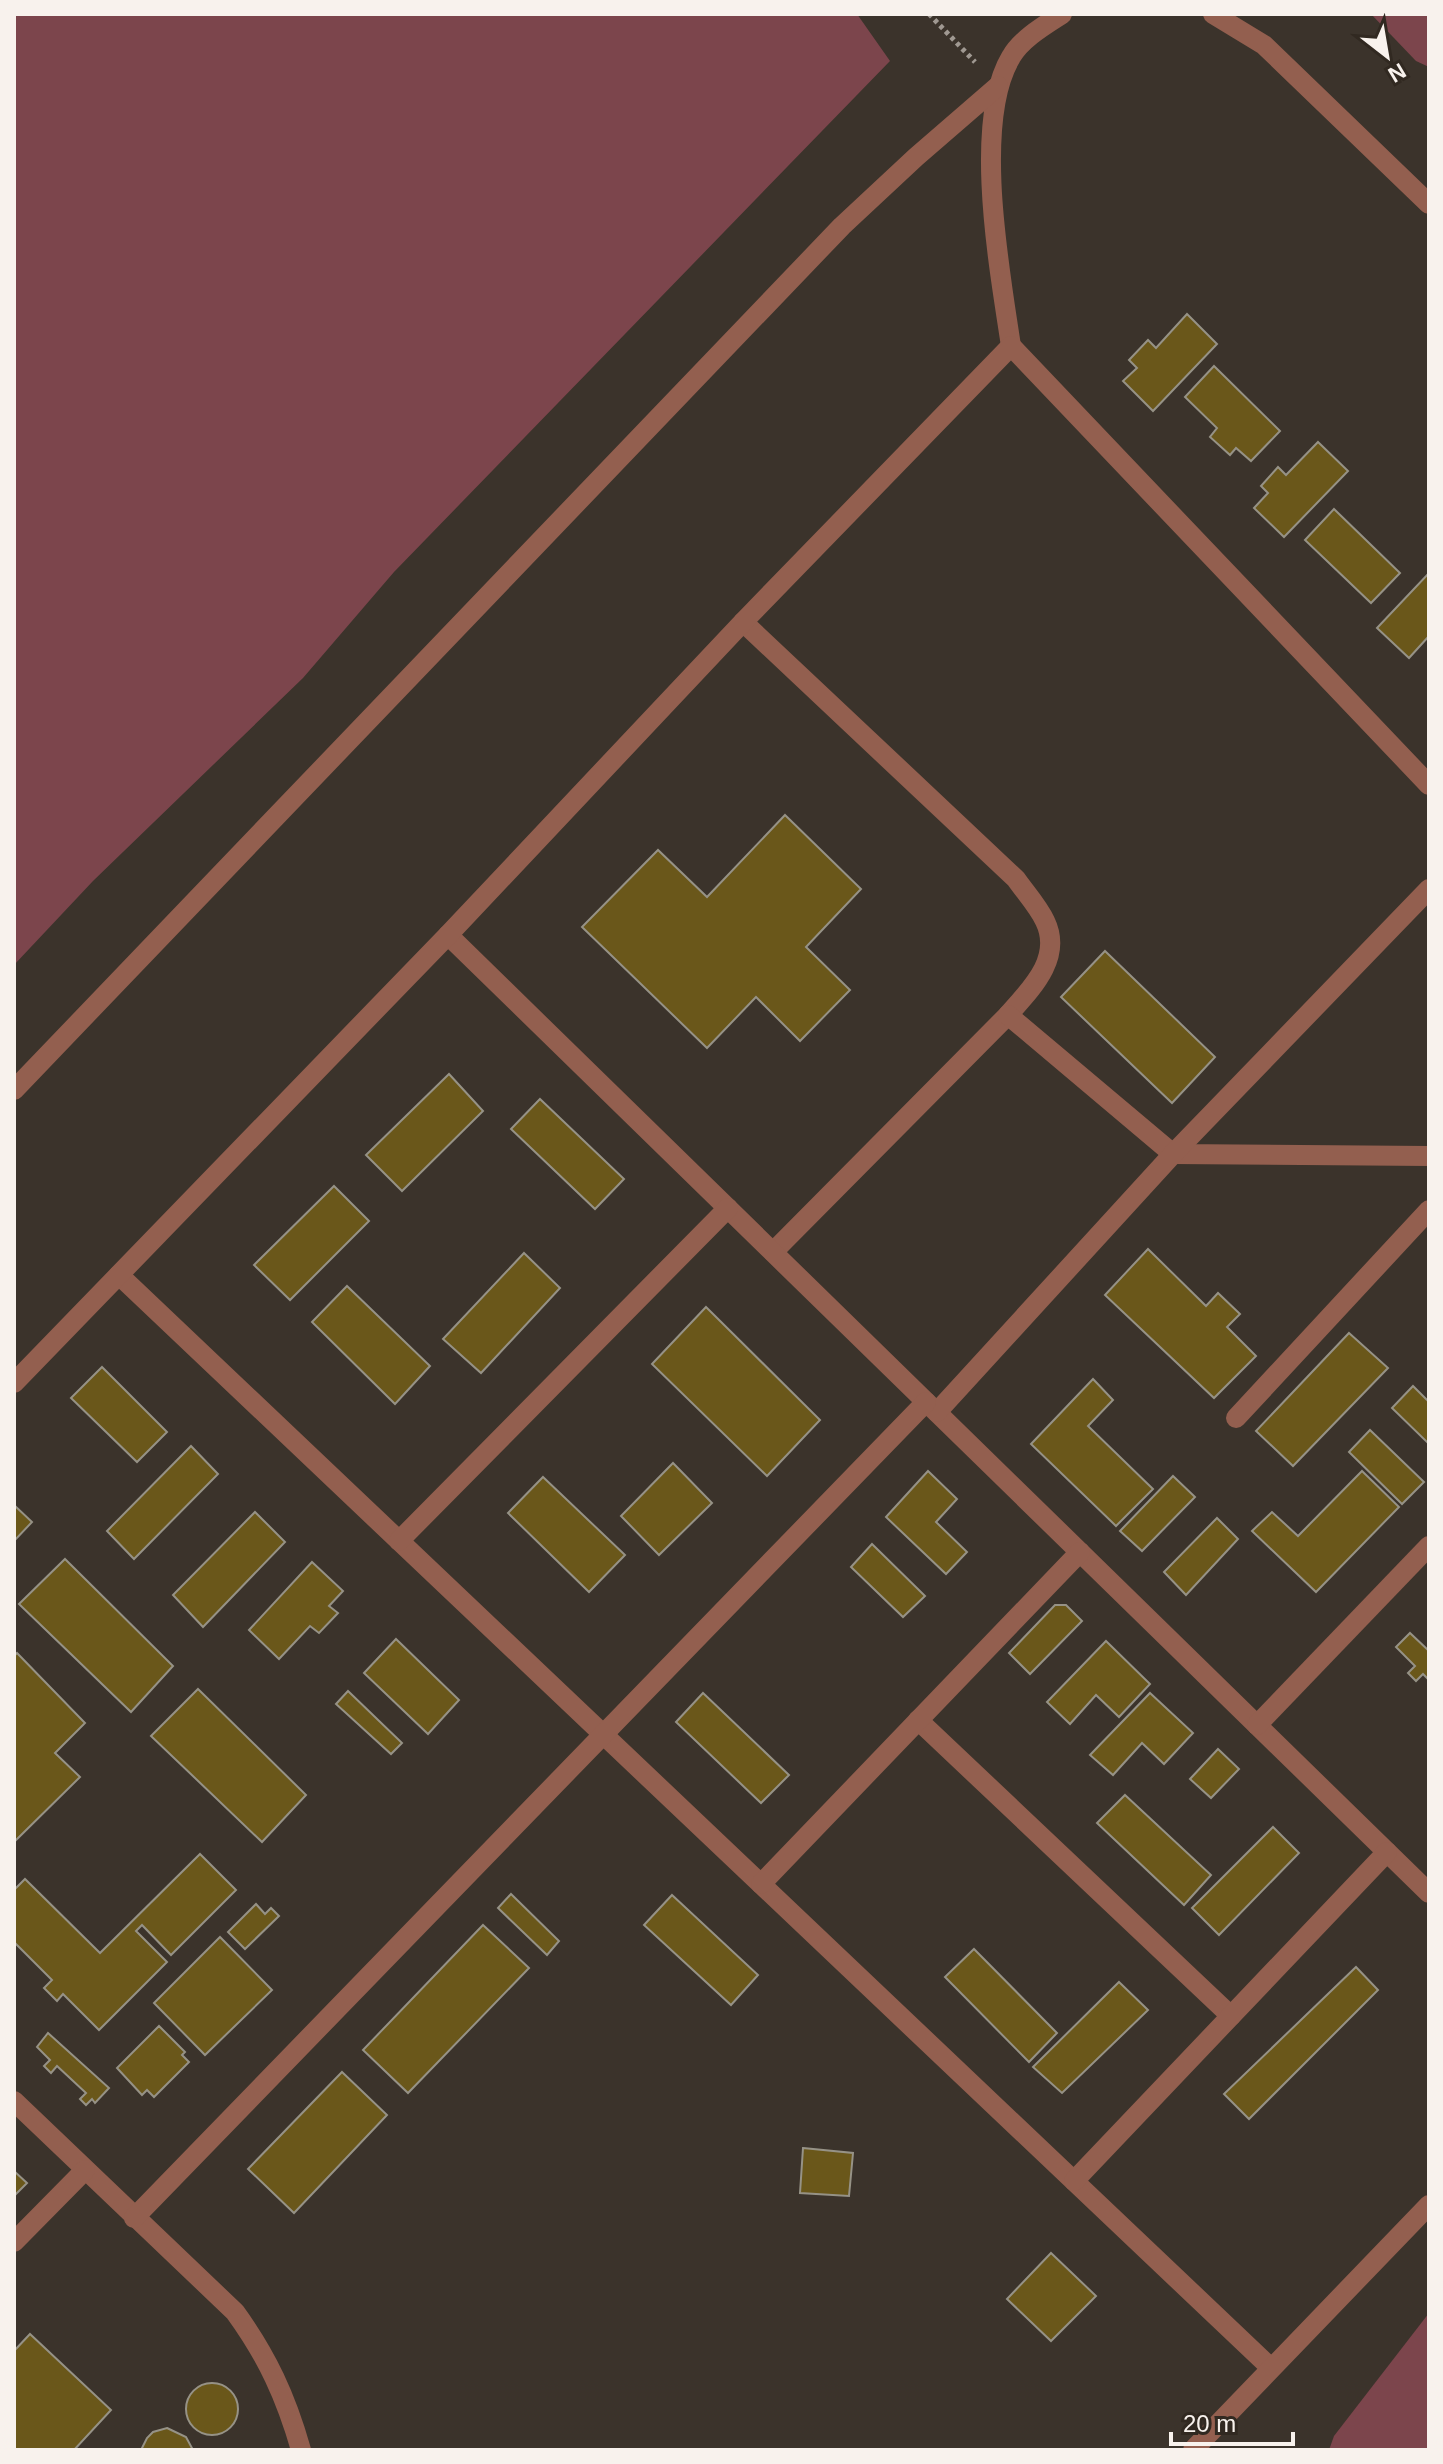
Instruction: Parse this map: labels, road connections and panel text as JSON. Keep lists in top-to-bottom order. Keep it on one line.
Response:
{"scale_bar":"20 m","north":"bottom right"}
